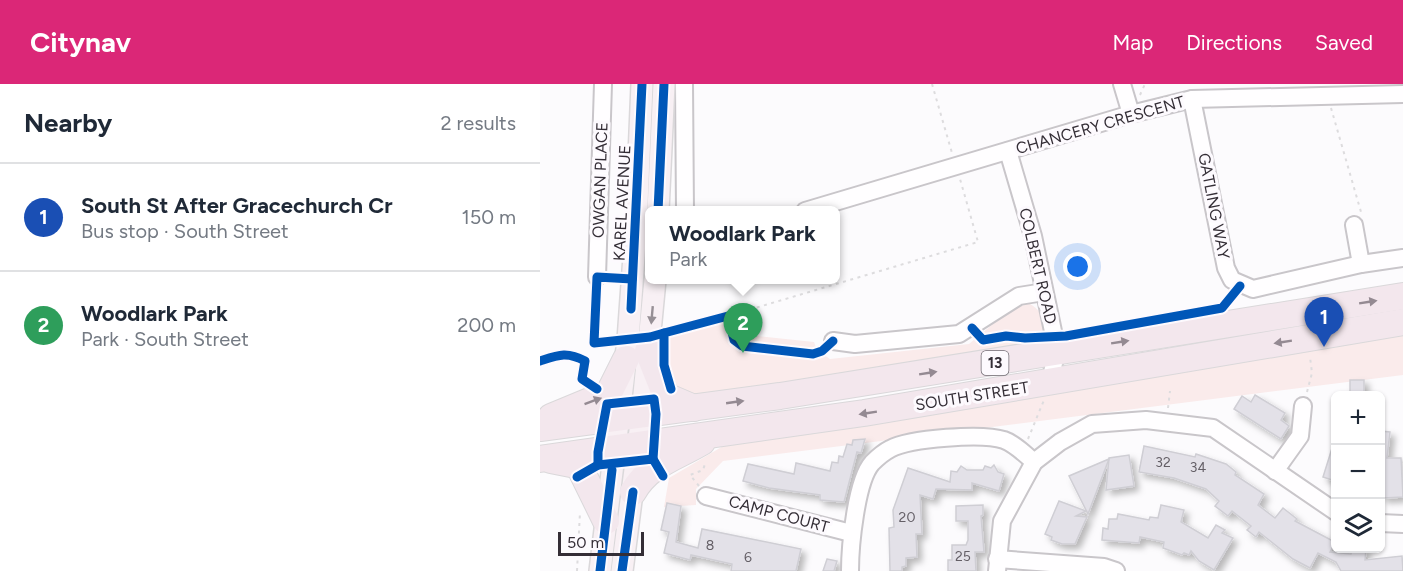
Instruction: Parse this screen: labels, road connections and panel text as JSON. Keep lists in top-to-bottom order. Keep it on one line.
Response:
{"streets":{"highway":["13","SOUTH STREET"],"main road":["KAREL AVENUE"],"street":["CHANCERY CRESCENT","OWGAN PLACE","GATLING WAY","COLBERT ROAD","CAMP COURT"]},"crossings":[["CHANCERY CRESCENT","GATLING WAY"],["CHANCERY CRESCENT","COLBERT ROAD"],["KAREL AVENUE","SOUTH STREET"],["COLBERT ROAD","SOUTH STREET"]],"house_numbers":["32","34","20","8","25","6"],"scale_bar":"50 m","page":{"header":"Citynav","nav":["Map","Directions","Saved"],"heading":["Nearby","2 results"],"list":[{"mark":"1","name":"South St After Gracechurch Cr","note":"Bus stop · South Street","value":"150 m"},{"mark":"2","name":"Woodlark Park","note":"Park · South Street","value":"200 m"}],"popup":["Woodlark Park","Park"],"pins":["1","2"],"map_buttons":["+","−"],"scale":"50 m"}}
